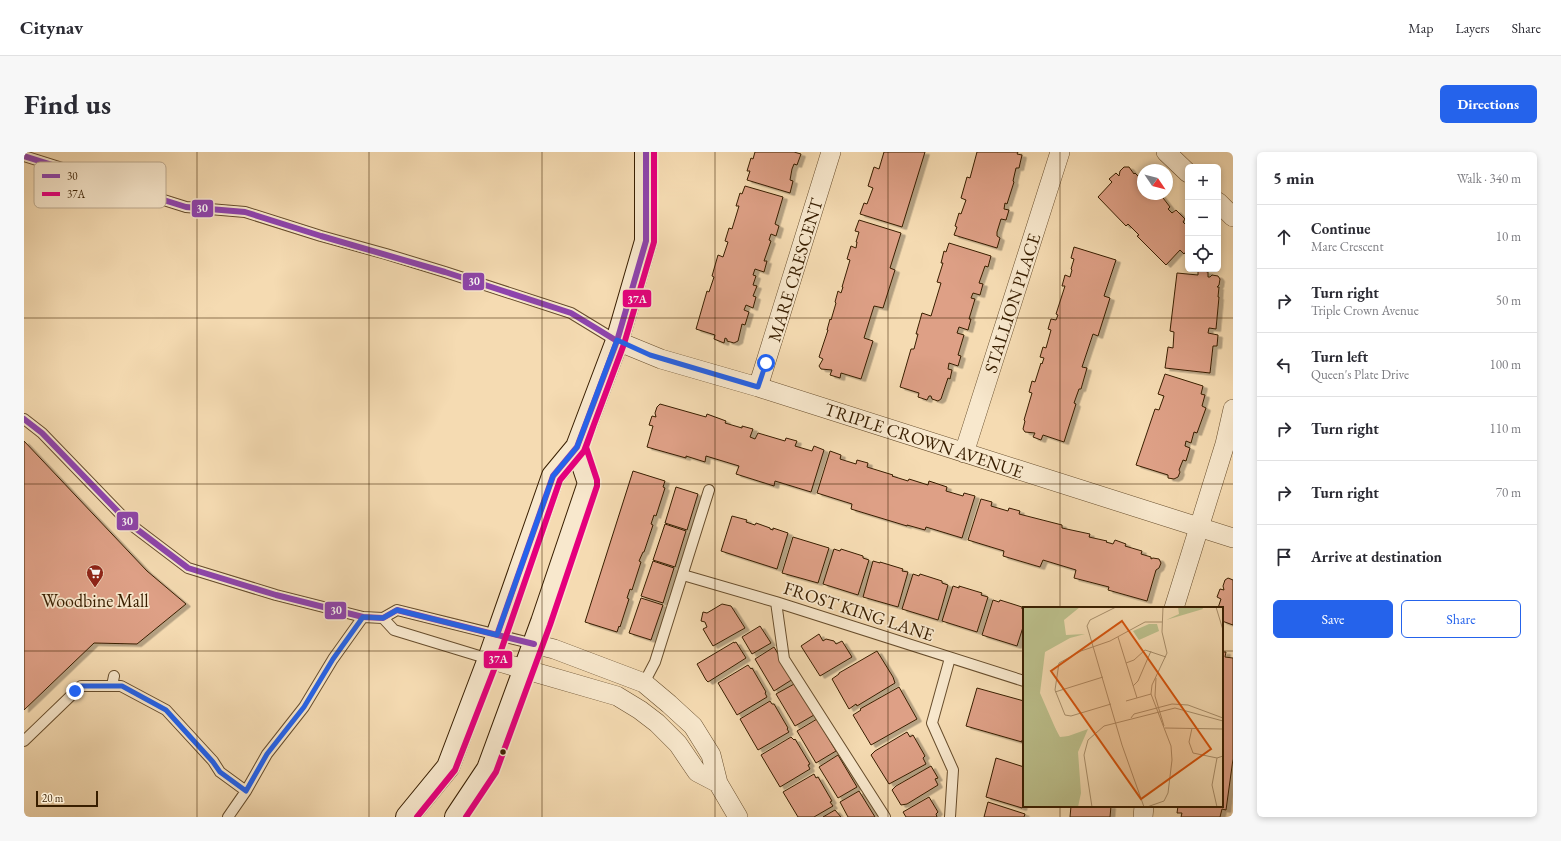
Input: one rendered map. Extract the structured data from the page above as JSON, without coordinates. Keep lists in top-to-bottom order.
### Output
{
  "streets": {
    "street": ["MARE CRESCENT", "STALLION PLACE", "TRIPLE CROWN AVENUE"],
    "lane": ["FROST KING LANE"]
  },
  "crossings": [
    ["MARE CRESCENT", "TRIPLE CROWN AVENUE"],
    ["STALLION PLACE", "TRIPLE CROWN AVENUE"]
  ],
  "places": {
    "supermarket": ["Woodbine Mall"]
  },
  "lines": ["transit line 30", "transit line 37A"],
  "legend": ["30", "37A"],
  "scale_bar": "20 m",
  "north": "bottom right",
  "page": {
    "header": "Citynav",
    "nav": ["Map", "Layers", "Share"],
    "buttons": [
      "Directions",
      ["Save", "Share"]
    ],
    "title": "Find us",
    "heading": ["5 min", "Walk · 340 m"],
    "map_buttons": ["+", "−"],
    "list": [
      ["Continue", "Mare Crescent", "10 m"],
      ["Turn right", "Triple Crown Avenue", "50 m"],
      ["Turn left", "Queen's Plate Drive", "100 m"],
      ["Turn right", "110 m"],
      ["Turn right", "70 m"],
      "Arrive at destination"
    ],
    "scale": "20 m"
  }
}
